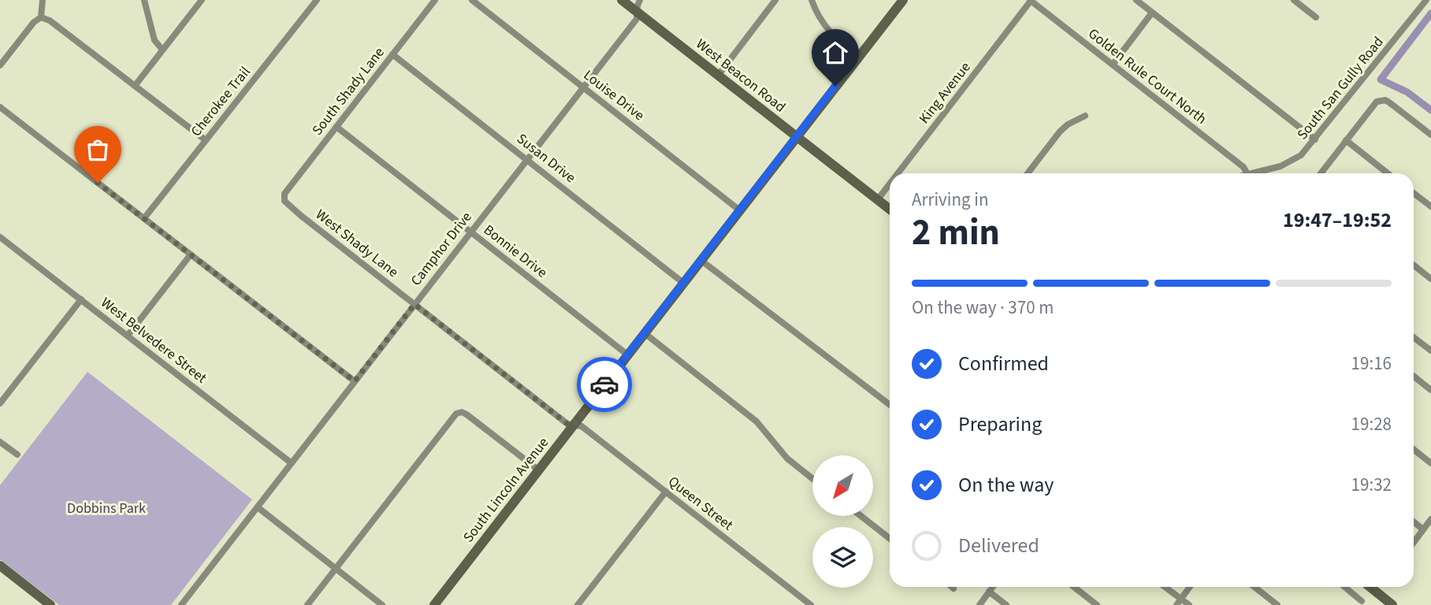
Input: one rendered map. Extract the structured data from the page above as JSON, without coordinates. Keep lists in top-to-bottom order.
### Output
{
  "streets": {
    "street": [
      "West Beacon Road",
      "Golden Rule Court North",
      "South San Gully Road",
      "South Shady Lane",
      "King Avenue",
      "Louise Drive",
      "Cherokee Trail",
      "Susan Drive",
      "West Shady Lane",
      "Camphor Drive",
      "Bonnie Drive",
      "West Belvedere Street",
      "South Lincoln Avenue",
      "Queen Street"
    ]
  },
  "crossings": [
    ["West Beacon Road", "King Avenue"],
    ["West Beacon Road", "Camphor Drive"],
    ["West Beacon Road", "South Lincoln Avenue"],
    ["Golden Rule Court North", "King Avenue"],
    ["South Shady Lane", "Susan Drive"],
    ["South Shady Lane", "West Shady Lane"],
    ["South Shady Lane", "Bonnie Drive"],
    ["Louise Drive", "Camphor Drive"],
    ["Louise Drive", "South Lincoln Avenue"],
    ["Susan Drive", "Camphor Drive"],
    ["Susan Drive", "South Lincoln Avenue"],
    ["West Shady Lane", "Camphor Drive"],
    ["West Shady Lane", "South Lincoln Avenue"],
    ["West Shady Lane", "Queen Street"],
    ["Camphor Drive", "Bonnie Drive"],
    ["Camphor Drive", "West Belvedere Street"],
    ["Bonnie Drive", "South Lincoln Avenue"],
    ["South Lincoln Avenue", "Queen Street"]
  ],
  "parks": ["Dobbins Park"],
  "north": "bottom left",
  "page": {
    "heading": ["2 min", "Arriving in", "19:47–19:52"],
    "bar": "On the way · 370 m",
    "list": [
      ["Confirmed", "19:16"],
      ["Preparing", "19:28"],
      ["On the way", "19:32"],
      "Delivered"
    ]
  }
}
